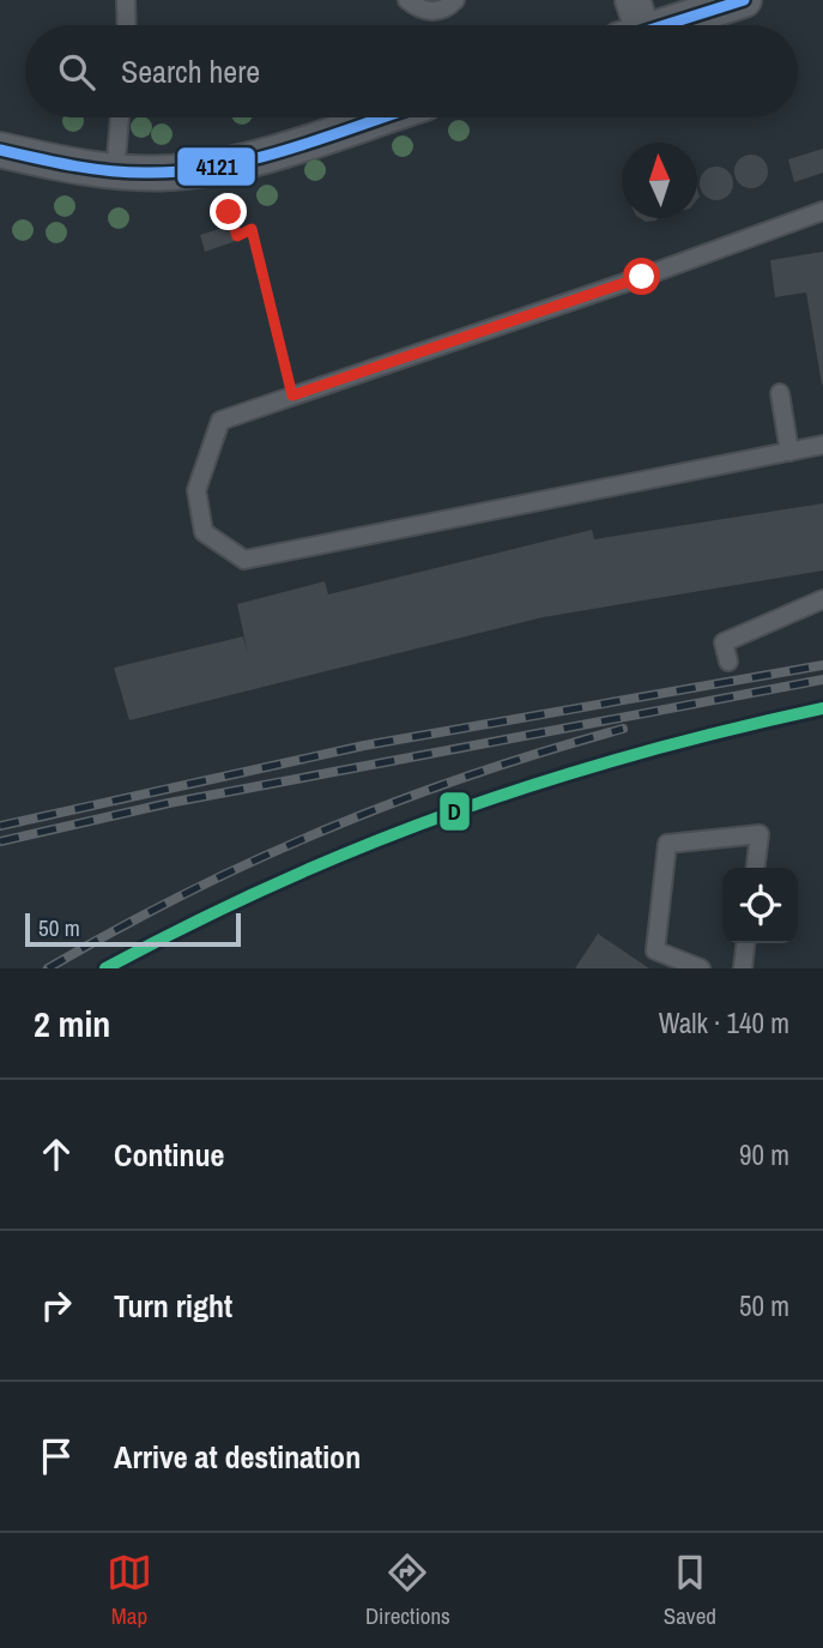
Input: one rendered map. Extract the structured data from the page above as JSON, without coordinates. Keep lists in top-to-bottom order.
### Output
{
  "lines": ["transit line 4121", "transit line D"],
  "scale_bar": "50 m",
  "north": "top",
  "page": {
    "search": "Search here",
    "scale": "50 m",
    "heading": ["2 min", "Walk · 140 m"],
    "list": [
      ["Continue", "90 m"],
      ["Turn right", "50 m"],
      "Arrive at destination"
    ],
    "nav": ["Map", "Directions", "Saved"]
  }
}
